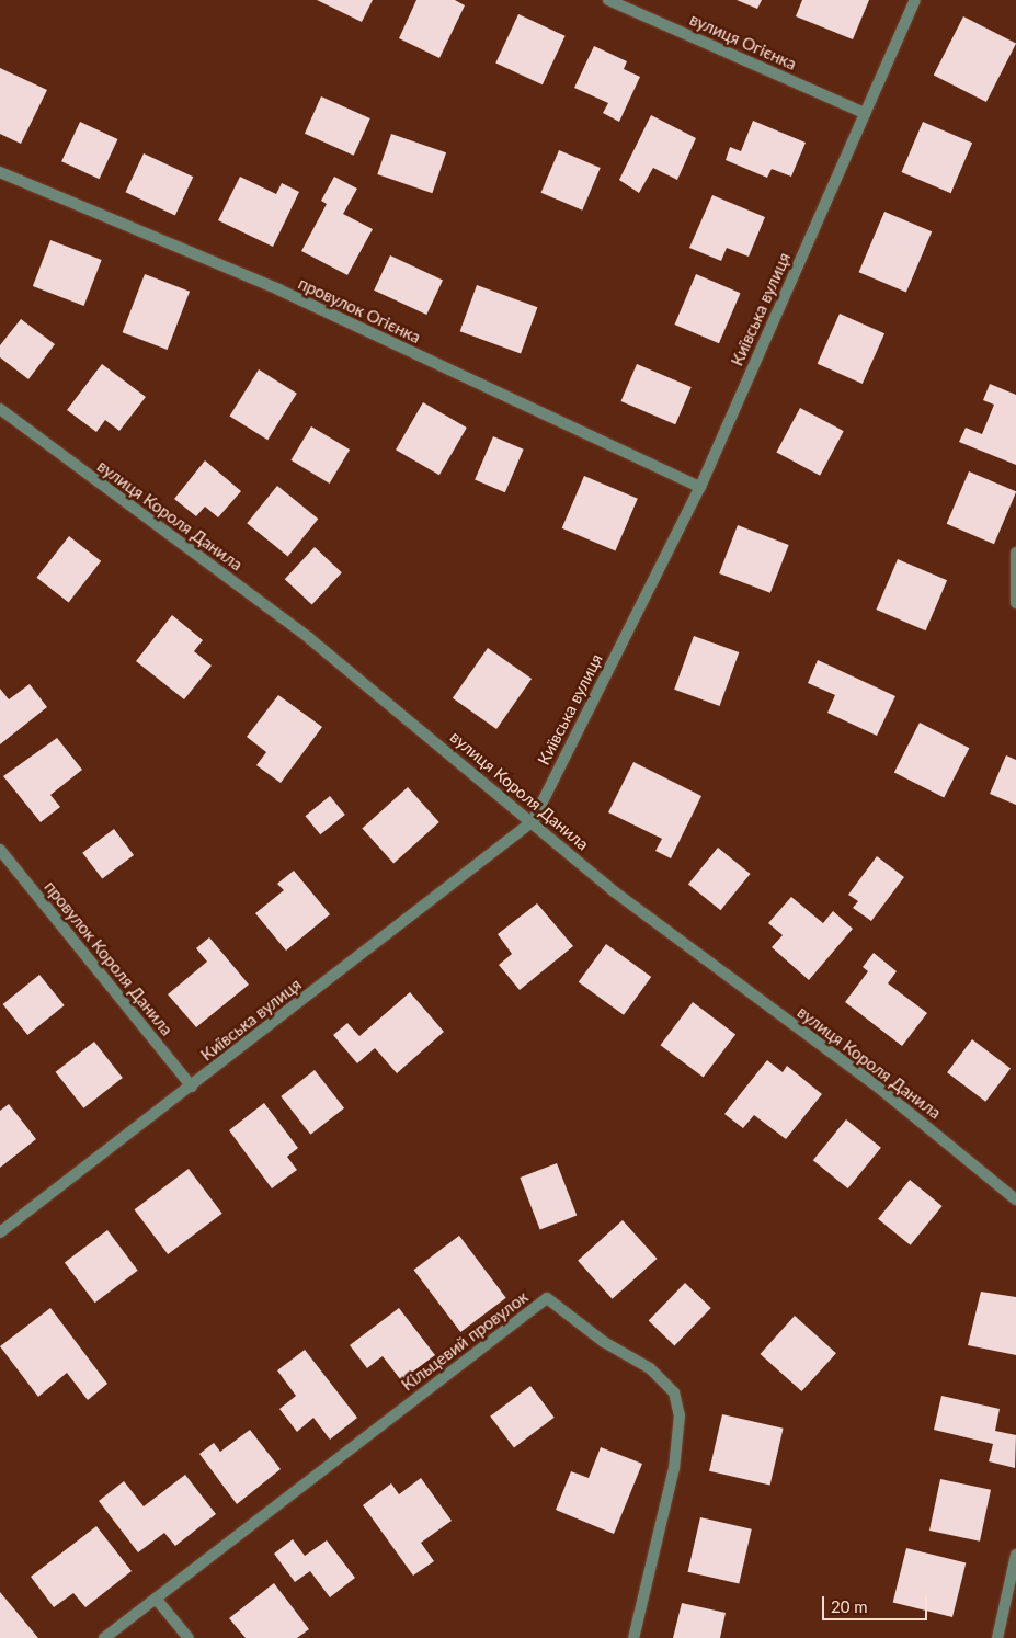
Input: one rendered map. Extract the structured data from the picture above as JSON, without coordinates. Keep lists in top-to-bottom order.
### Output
{
  "streets": {
    "street": [
      "вулиця Огієнка",
      "Київська вулиця",
      "провулок Огієнка",
      "вулиця Короля Данила",
      "провулок Короля Данила",
      "Кільцевий провулок"
    ]
  },
  "crossings": [
    ["вулиця Огієнка", "Київська вулиця"],
    ["Київська вулиця", "провулок Огієнка"],
    ["Київська вулиця", "вулиця Короля Данила"],
    ["Київська вулиця", "провулок Короля Данила"]
  ],
  "scale_bar": "20 m"
}
